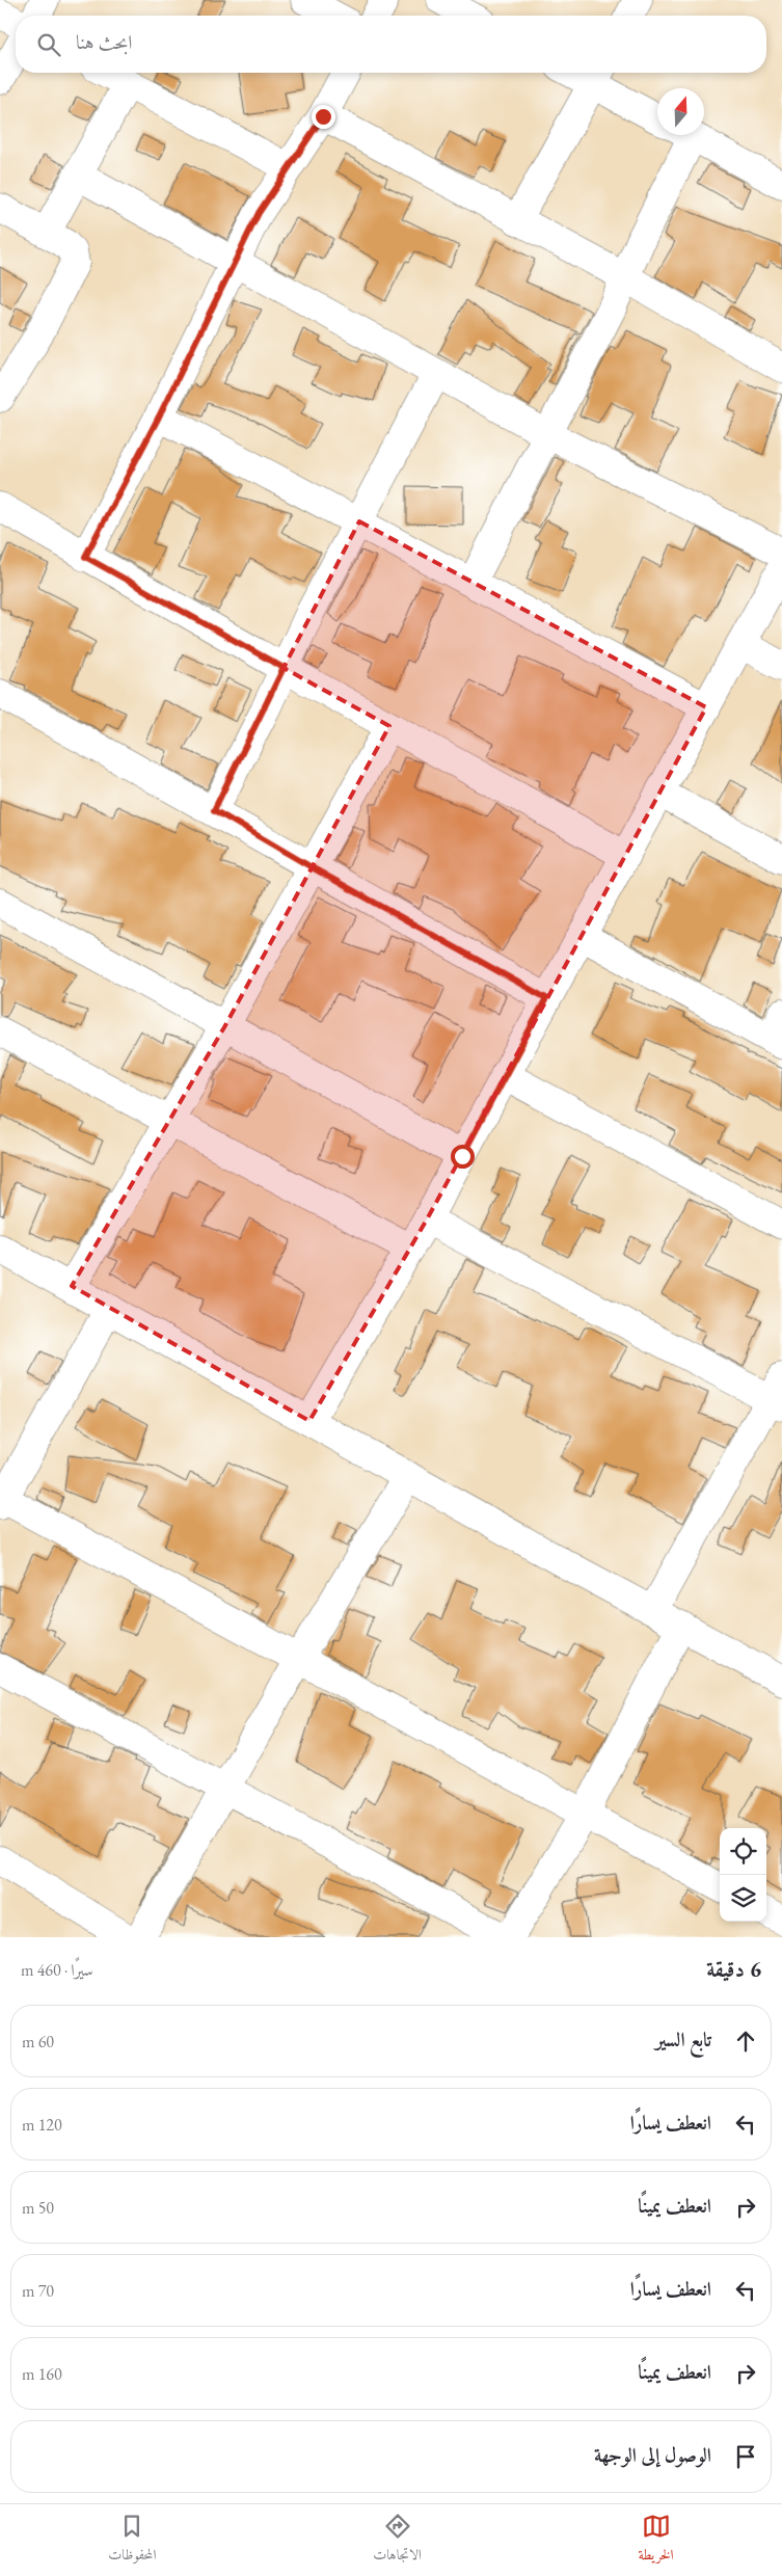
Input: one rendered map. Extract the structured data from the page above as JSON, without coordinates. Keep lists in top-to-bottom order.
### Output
{
  "north": "top",
  "page": {
    "search": "ابحث هنا",
    "heading": ["6 دقيقة", "سيرًا · 460 m"],
    "list": [
      ["تابع السير", "60 m"],
      ["انعطف يسارًا", "120 m"],
      ["انعطف يمينًا", "50 m"],
      ["انعطف يسارًا", "70 m"],
      ["انعطف يمينًا", "160 m"],
      "الوصول إلى الوجهة"
    ],
    "nav": ["الخريطة", "الاتجاهات", "المحفوظات"]
  }
}
